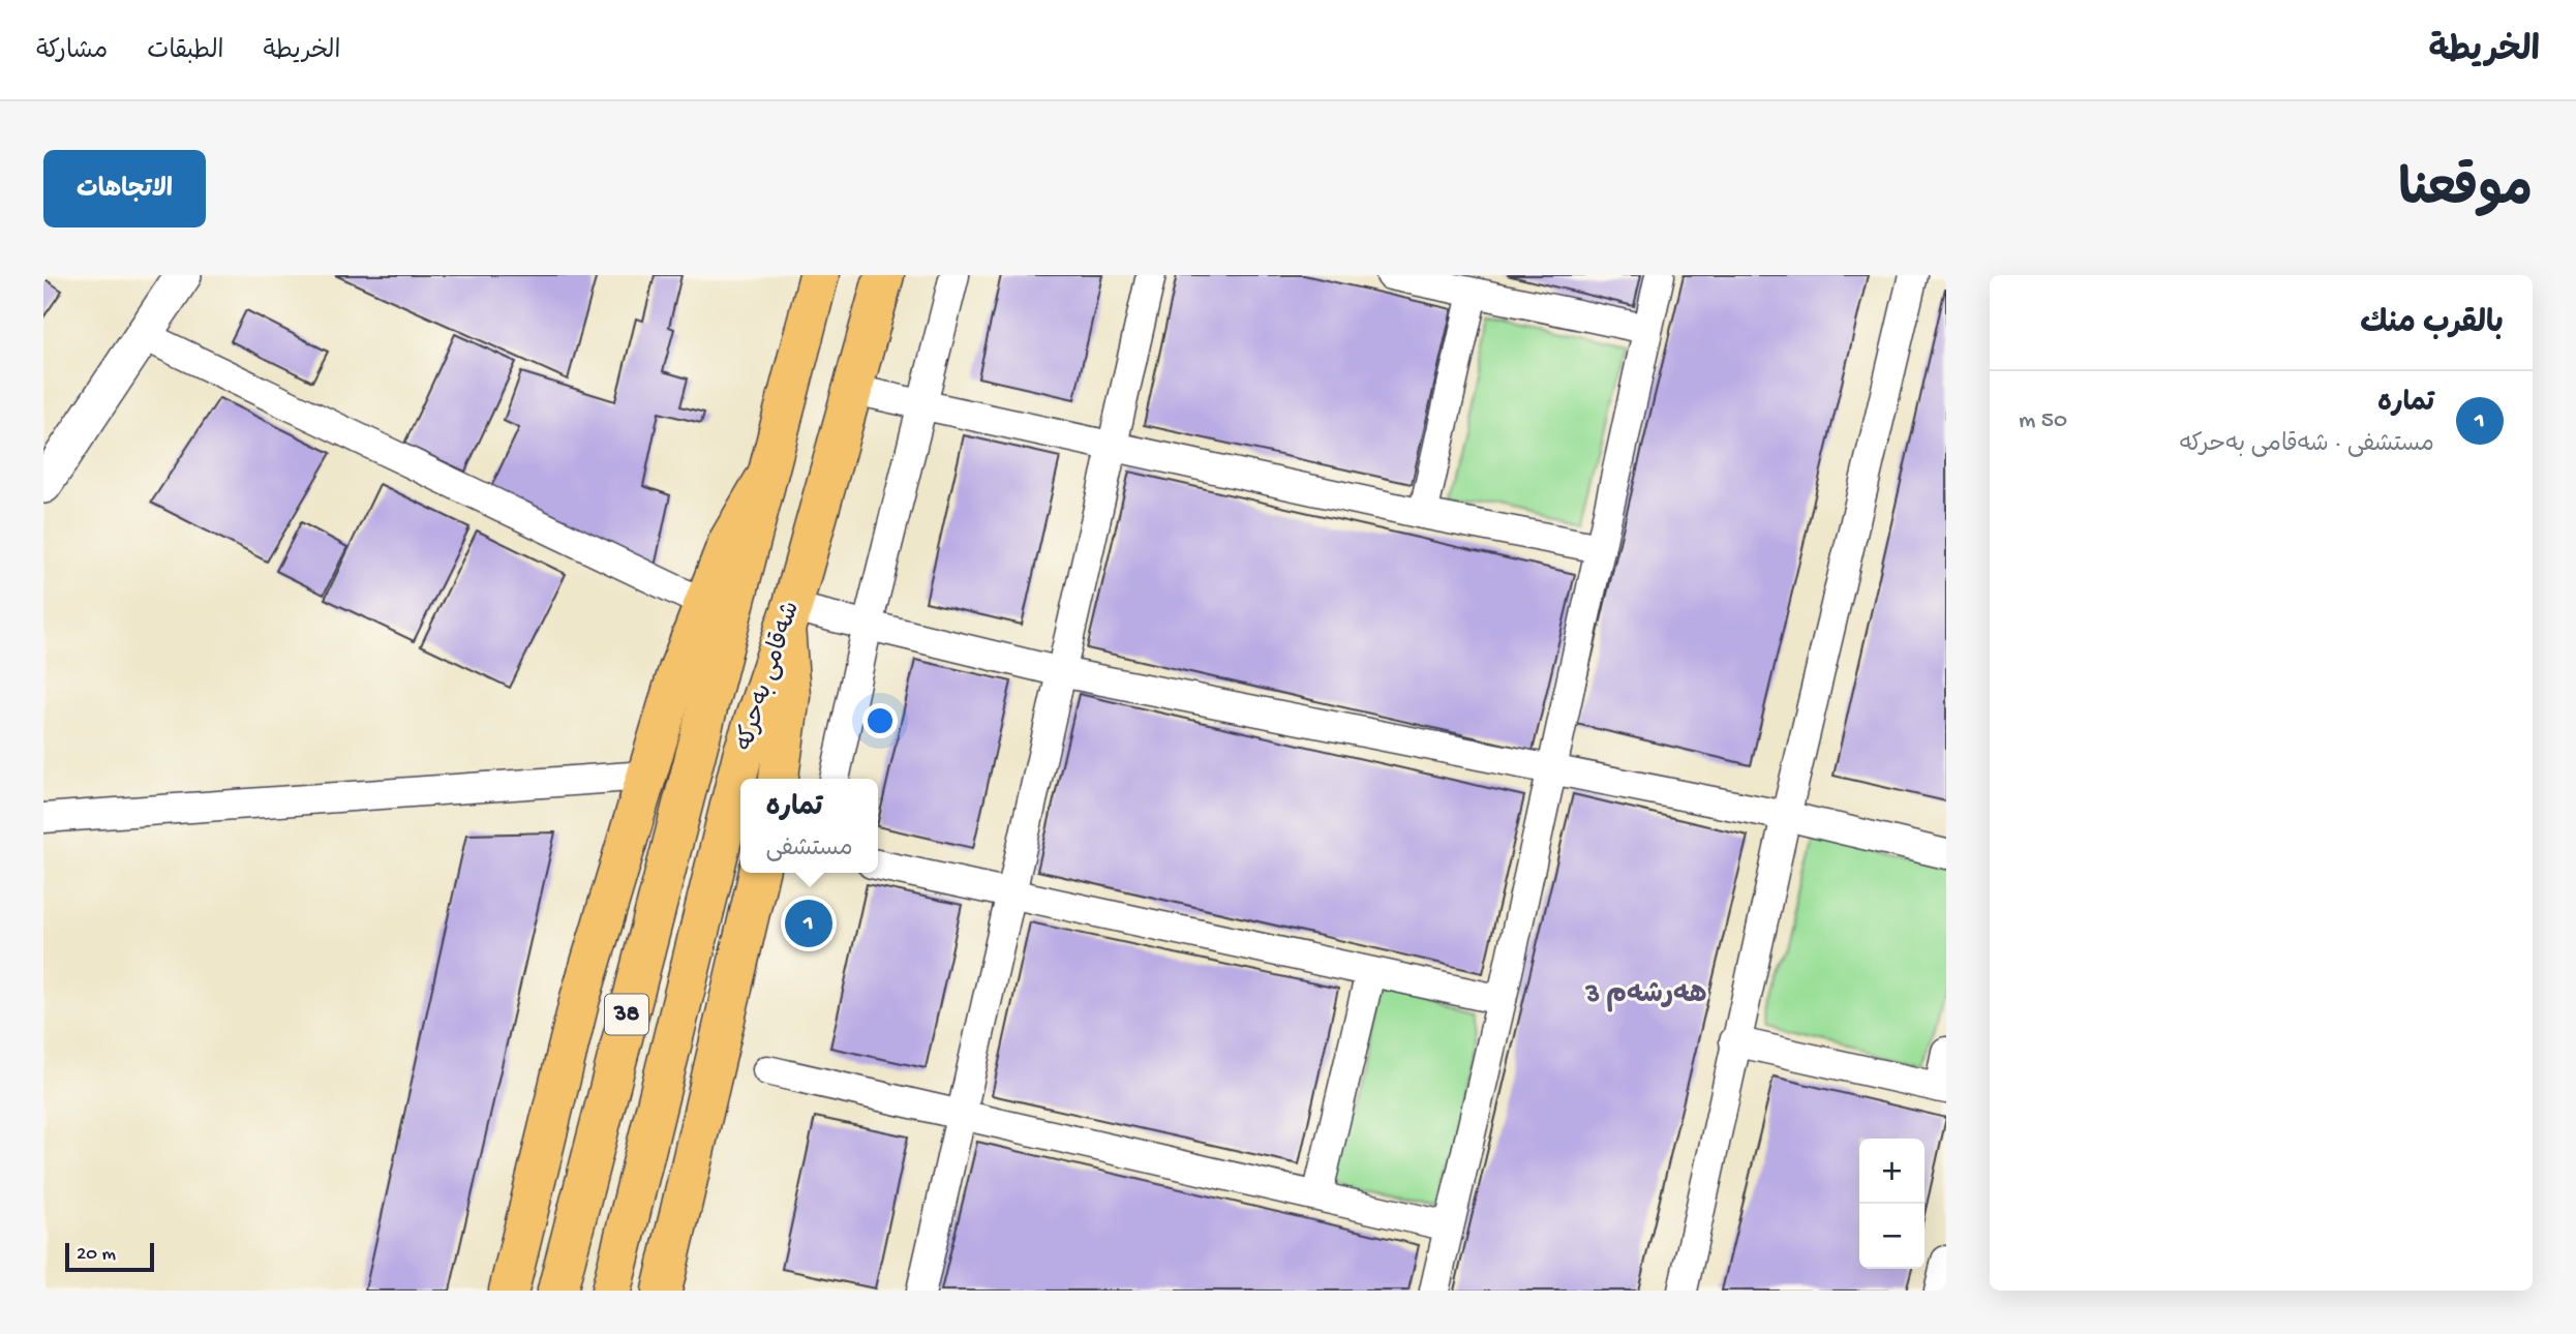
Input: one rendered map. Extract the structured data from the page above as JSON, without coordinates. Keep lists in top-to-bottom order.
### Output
{
  "streets": {
    "main road": ["شەقامی بەحرکە", "38"]
  },
  "districts": ["ھەرشەم 3"],
  "scale_bar": "20 m",
  "page": {
    "header": "الخريطة",
    "nav": ["الخريطة", "الطبقات", "مشاركة"],
    "title": "موقعنا",
    "buttons": "الاتجاهات",
    "heading": "بالقرب منك",
    "list": [
      {
        "mark": "1",
        "name": "تمارە",
        "note": "مستشفى · شەقامی بەحرکە",
        "value": "50 m"
      }
    ],
    "popup": ["تمارە", "مستشفى"],
    "pins": "1",
    "map_buttons": ["+", "−"],
    "scale": "20 m"
  }
}
